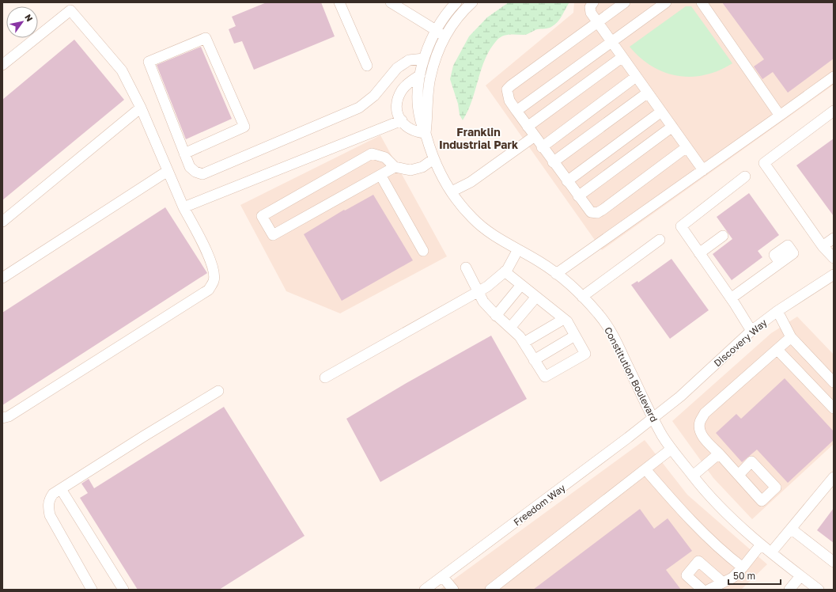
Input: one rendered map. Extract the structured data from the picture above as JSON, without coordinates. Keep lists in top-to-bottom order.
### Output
{
  "streets": {
    "street": ["Discovery Way", "Constitution Boulevard", "Freedom Way"]
  },
  "crossings": [
    ["Discovery Way", "Constitution Boulevard"],
    ["Discovery Way", "Freedom Way"],
    ["Constitution Boulevard", "Freedom Way"]
  ],
  "districts": ["Franklin Industrial Park"],
  "scale_bar": "50 m",
  "north": "top right"
}
